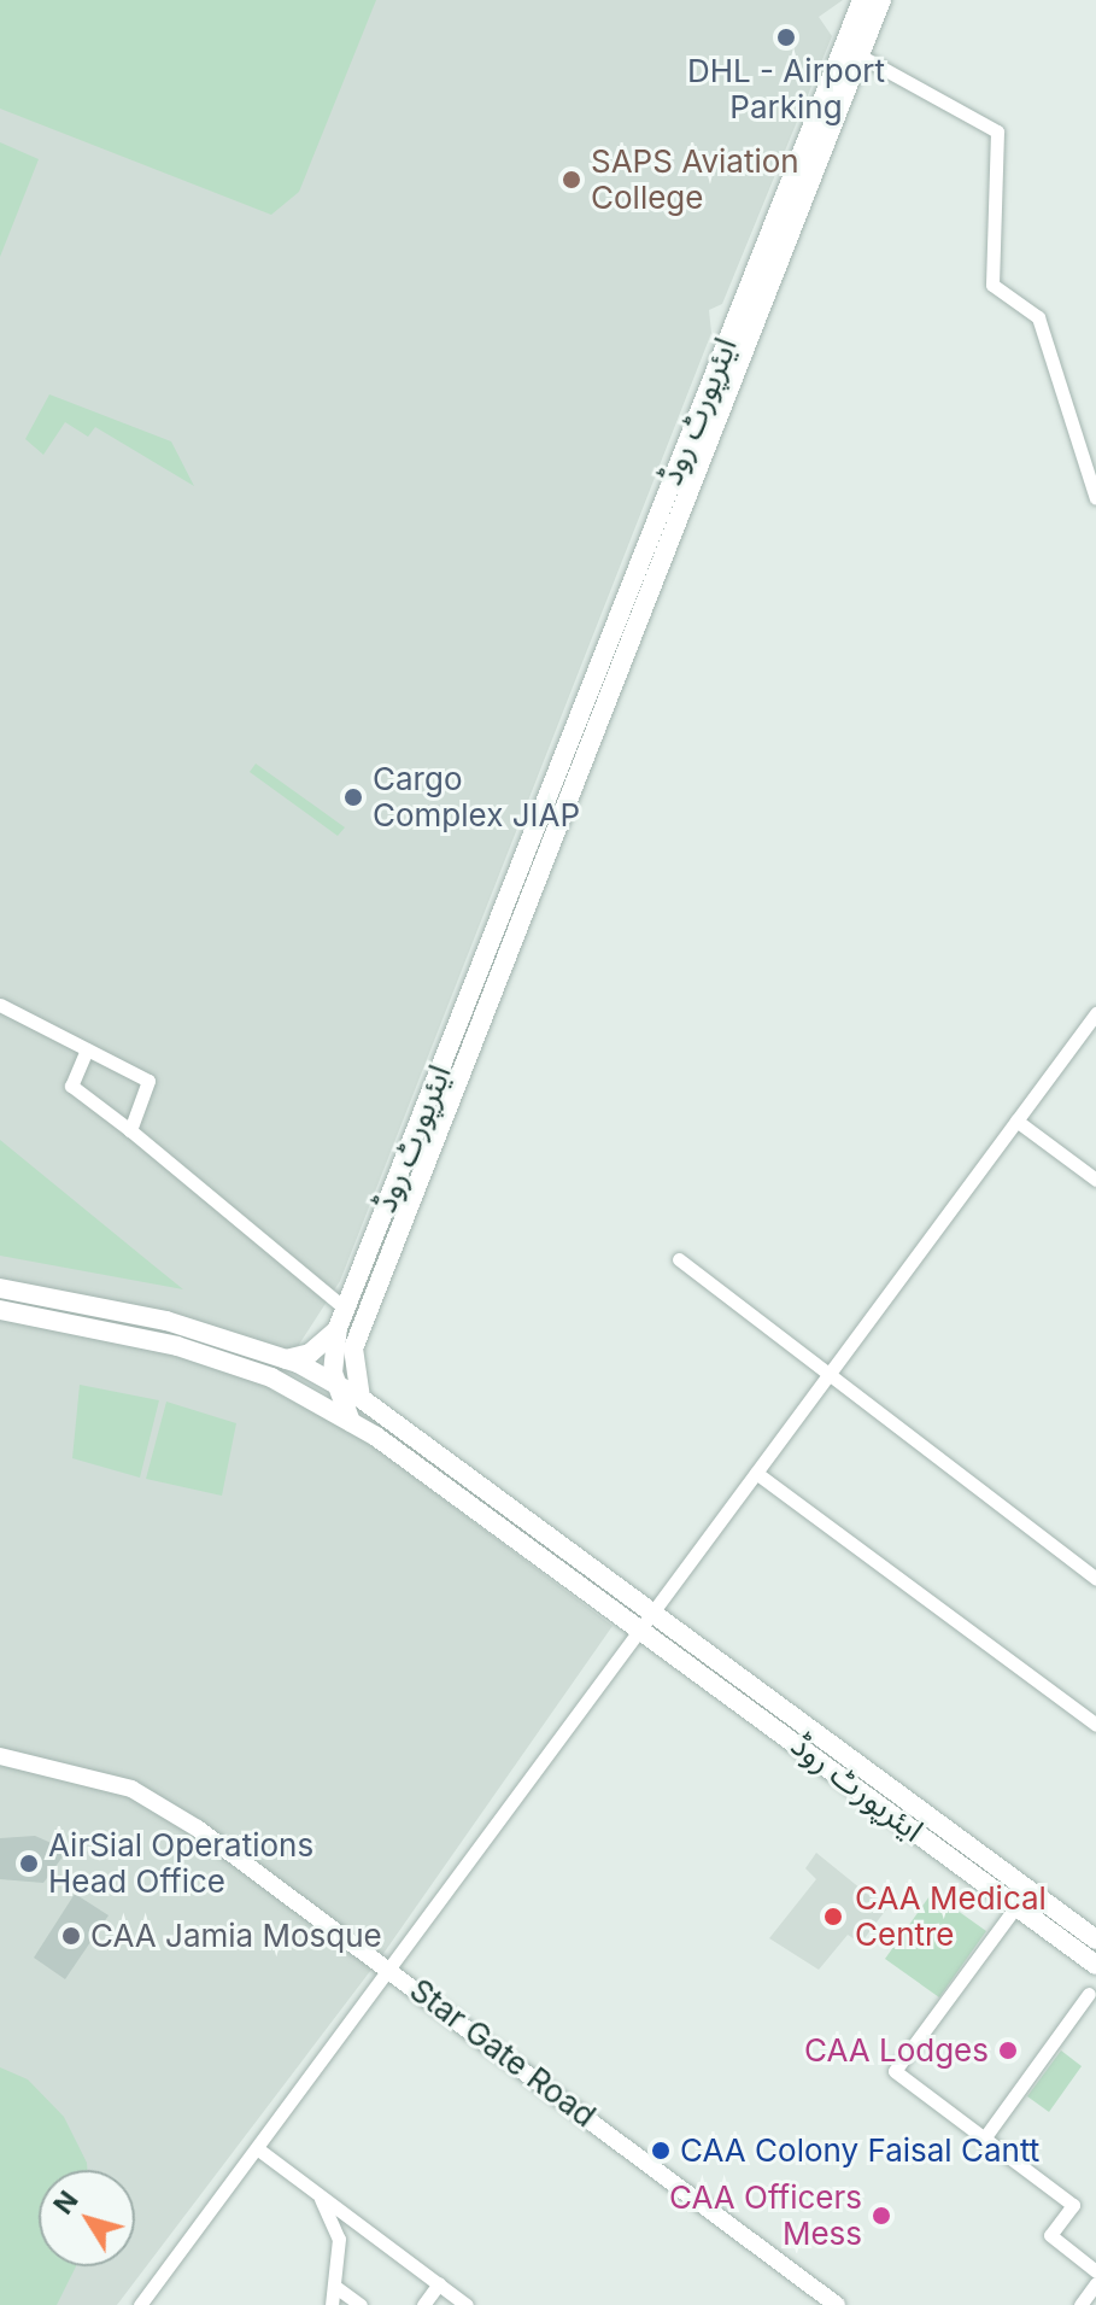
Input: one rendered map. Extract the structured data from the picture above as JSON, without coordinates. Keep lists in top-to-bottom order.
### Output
{
  "streets": {
    "main road": ["ایئرپورٹ روڈ"],
    "street": ["Star Gate Road"]
  },
  "places": [
    "DHL - Airport Parking",
    "SAPS Aviation College",
    "Cargo Complex JIAP",
    "AirSial Operations Head Office",
    "CAA Medical Centre",
    "CAA Jamia Mosque",
    "CAA Lodges",
    "CAA Colony Faisal Cantt",
    "CAA Officers Mess"
  ],
  "north": "top left"
}
